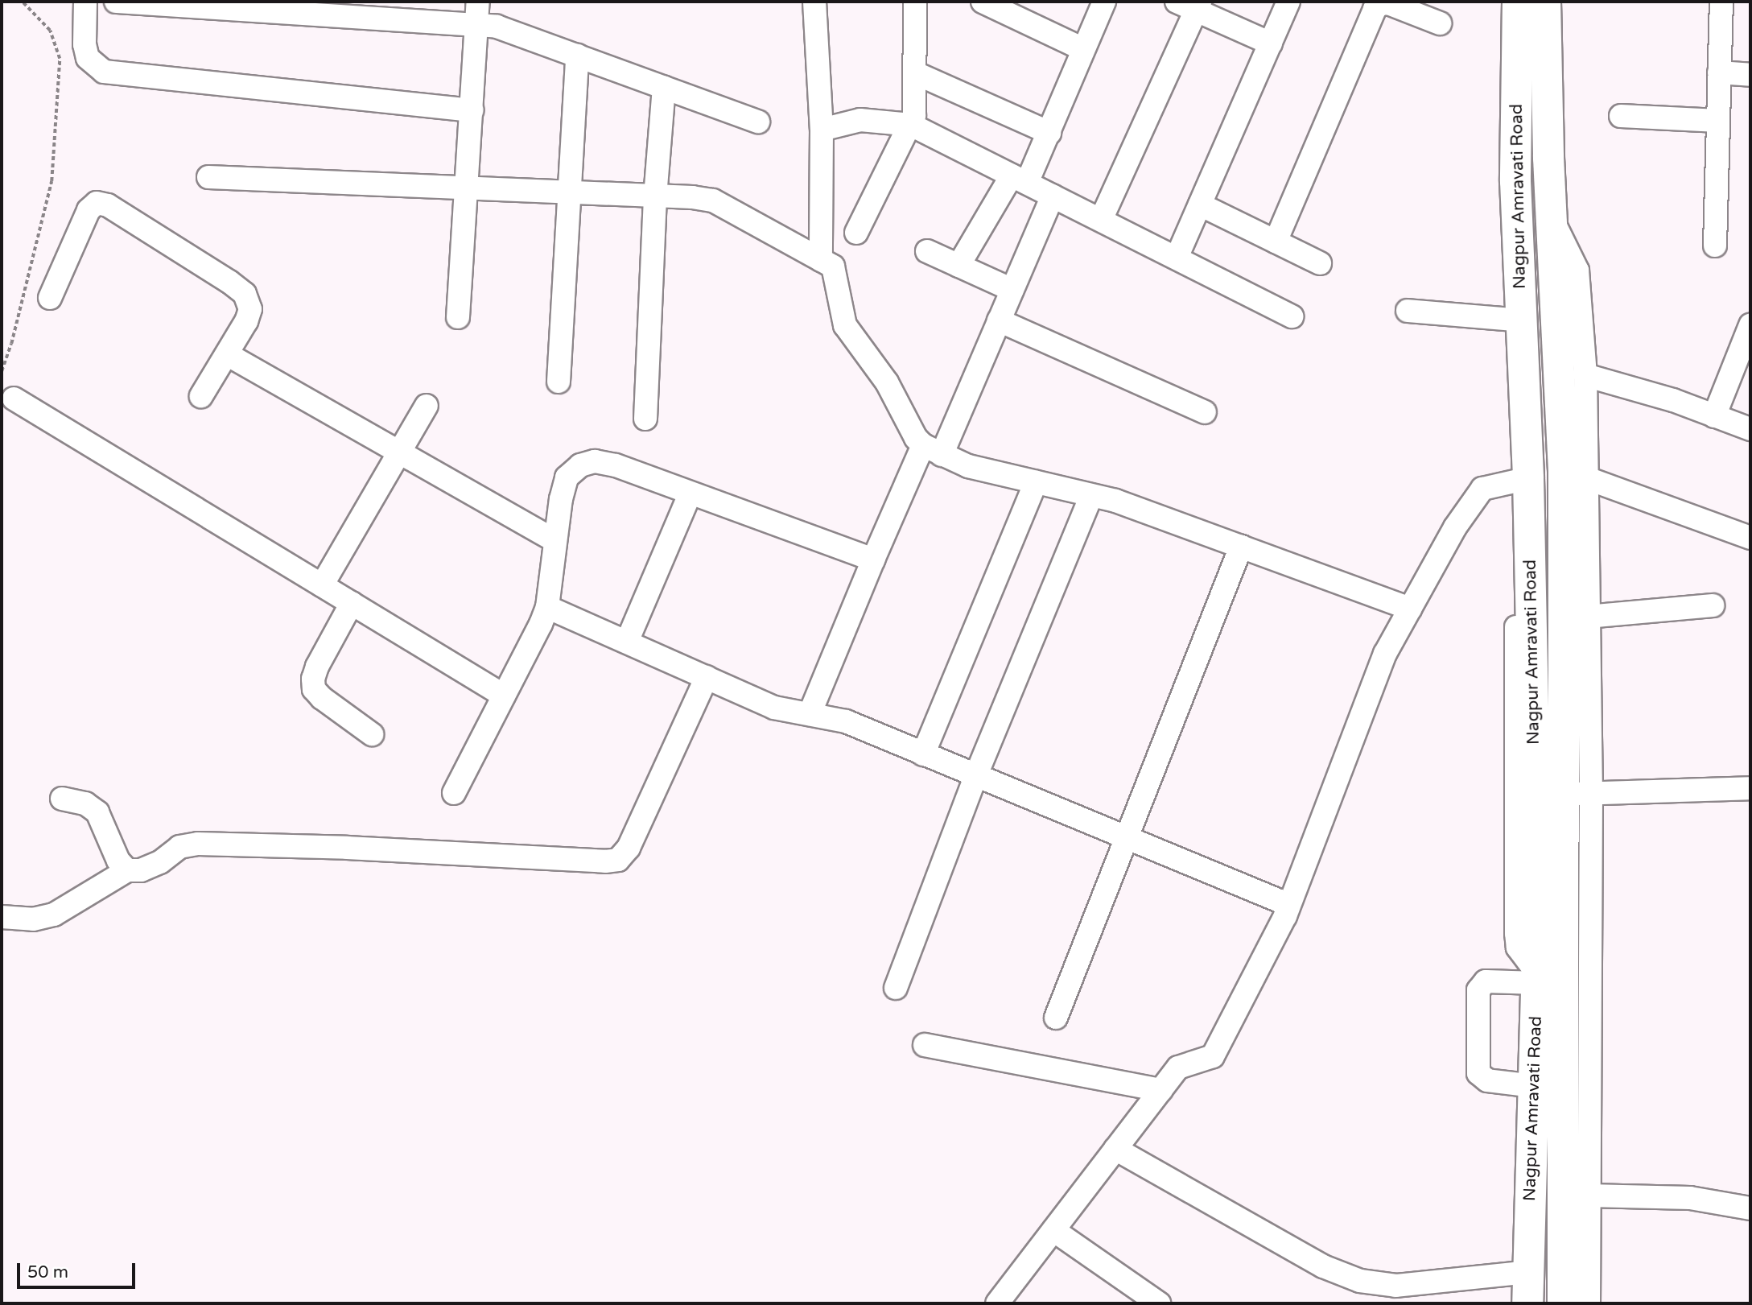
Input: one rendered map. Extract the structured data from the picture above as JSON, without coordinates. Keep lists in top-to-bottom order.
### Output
{
  "streets": {
    "highway": ["Nagpur Amravati Road"]
  },
  "scale_bar": "50 m"
}
